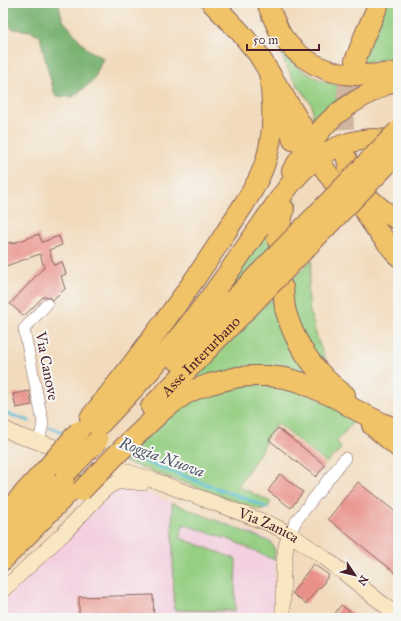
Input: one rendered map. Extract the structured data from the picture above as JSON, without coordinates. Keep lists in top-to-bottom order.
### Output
{
  "streets": {
    "highway": ["Asse Interurbano"],
    "main road": ["Via Zanica"],
    "street": ["Via Canove"]
  },
  "water": ["Roggia Nuova"],
  "scale_bar": "50 m",
  "north": "bottom right"
}
